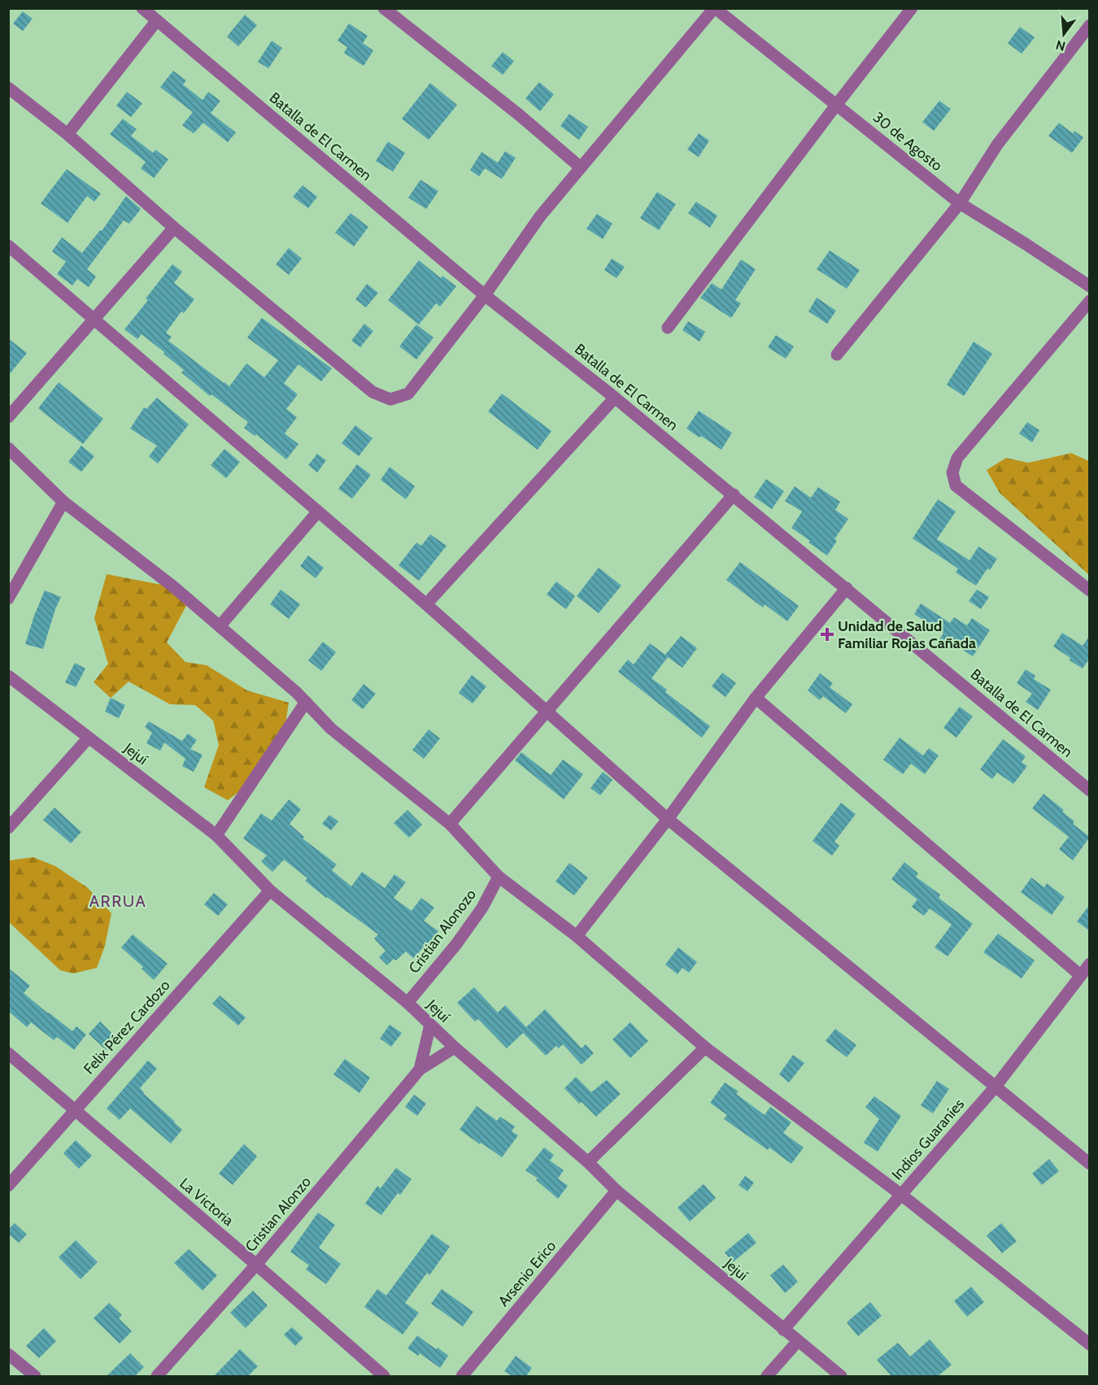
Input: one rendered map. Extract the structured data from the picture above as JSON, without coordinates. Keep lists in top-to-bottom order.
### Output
{
  "streets": {
    "street": [
      "Batalla de El Carmen",
      "30 de Agosto",
      "Jejuí",
      "Cristian Alonozo",
      "Felix Pérez Cardozo",
      "Indios Guaraníes",
      "La Victoria",
      "Cristian Alonzo",
      "Arsenio Erico"
    ]
  },
  "crossings": [
    ["Jejuí", "Cristian Alonozo"],
    ["Jejuí", "Felix Pérez Cardozo"],
    ["Jejuí", "Indios Guaraníes"],
    ["Jejuí", "Cristian Alonzo"],
    ["Jejuí", "Arsenio Erico"],
    ["Felix Pérez Cardozo", "La Victoria"],
    ["La Victoria", "Cristian Alonzo"]
  ],
  "districts": ["ARRUA"],
  "places": {
    "health": ["Unidad de Salud Familiar Rojas Cañada"]
  },
  "north": "bottom"
}
